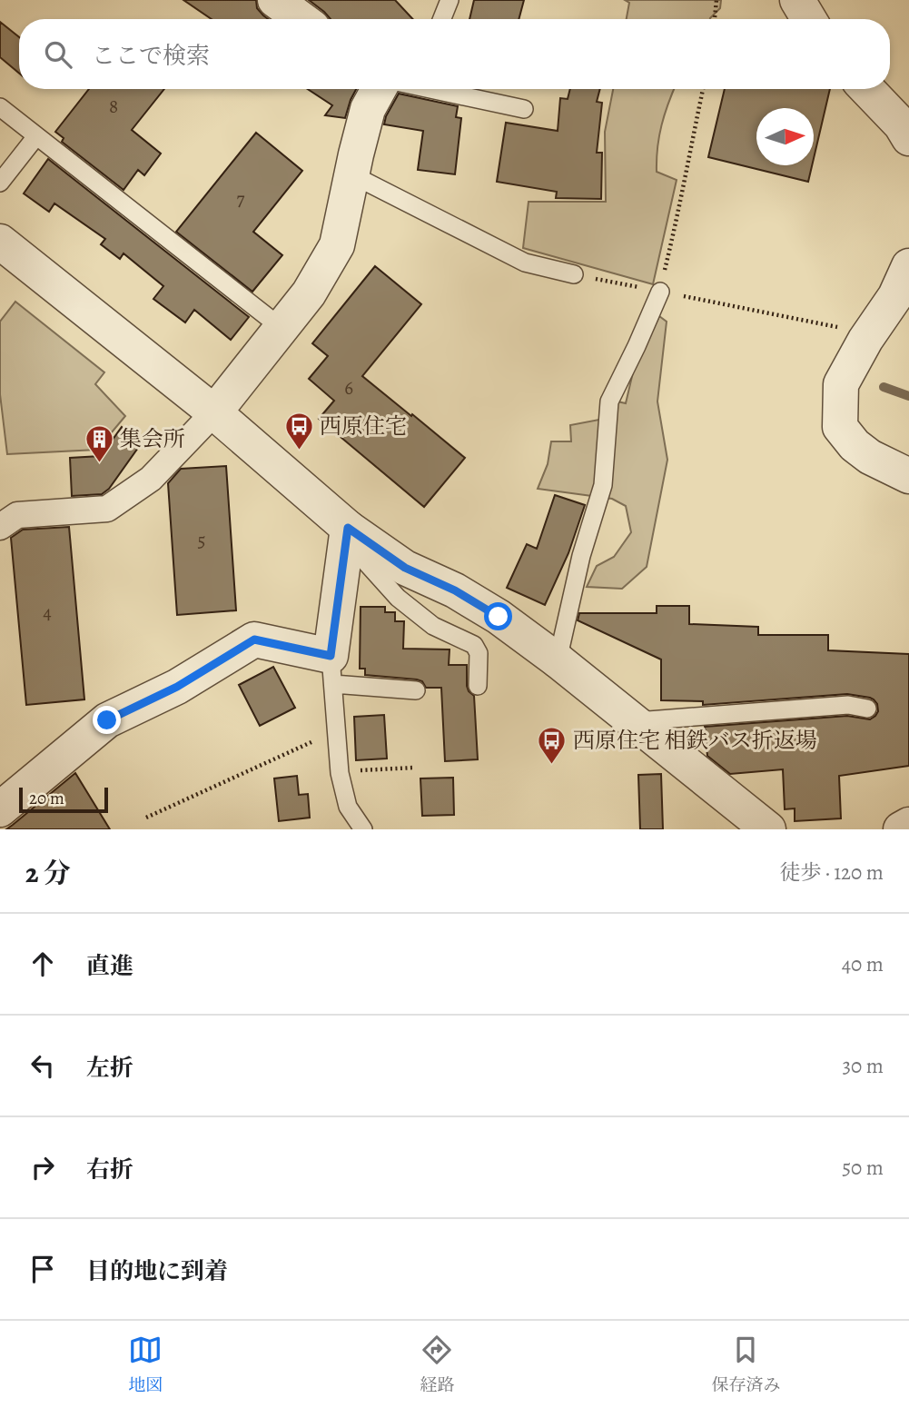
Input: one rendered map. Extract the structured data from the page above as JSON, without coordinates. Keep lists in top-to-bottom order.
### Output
{
  "places": {
    "bus stop": ["西原住宅", "西原住宅 相鉄バス折返場"],
    "building": ["集会所"]
  },
  "house_numbers": [
    "8",
    "7",
    "6",
    "5",
    "4"
  ],
  "scale_bar": "20 m",
  "north": "right",
  "page": {
    "search": "ここで検索",
    "scale": "20 m",
    "heading": ["2 分", "徒歩 · 120 m"],
    "list": [
      ["直進", "40 m"],
      ["左折", "30 m"],
      ["右折", "50 m"],
      "目的地に到着"
    ],
    "nav": ["地図", "経路", "保存済み"]
  }
}
